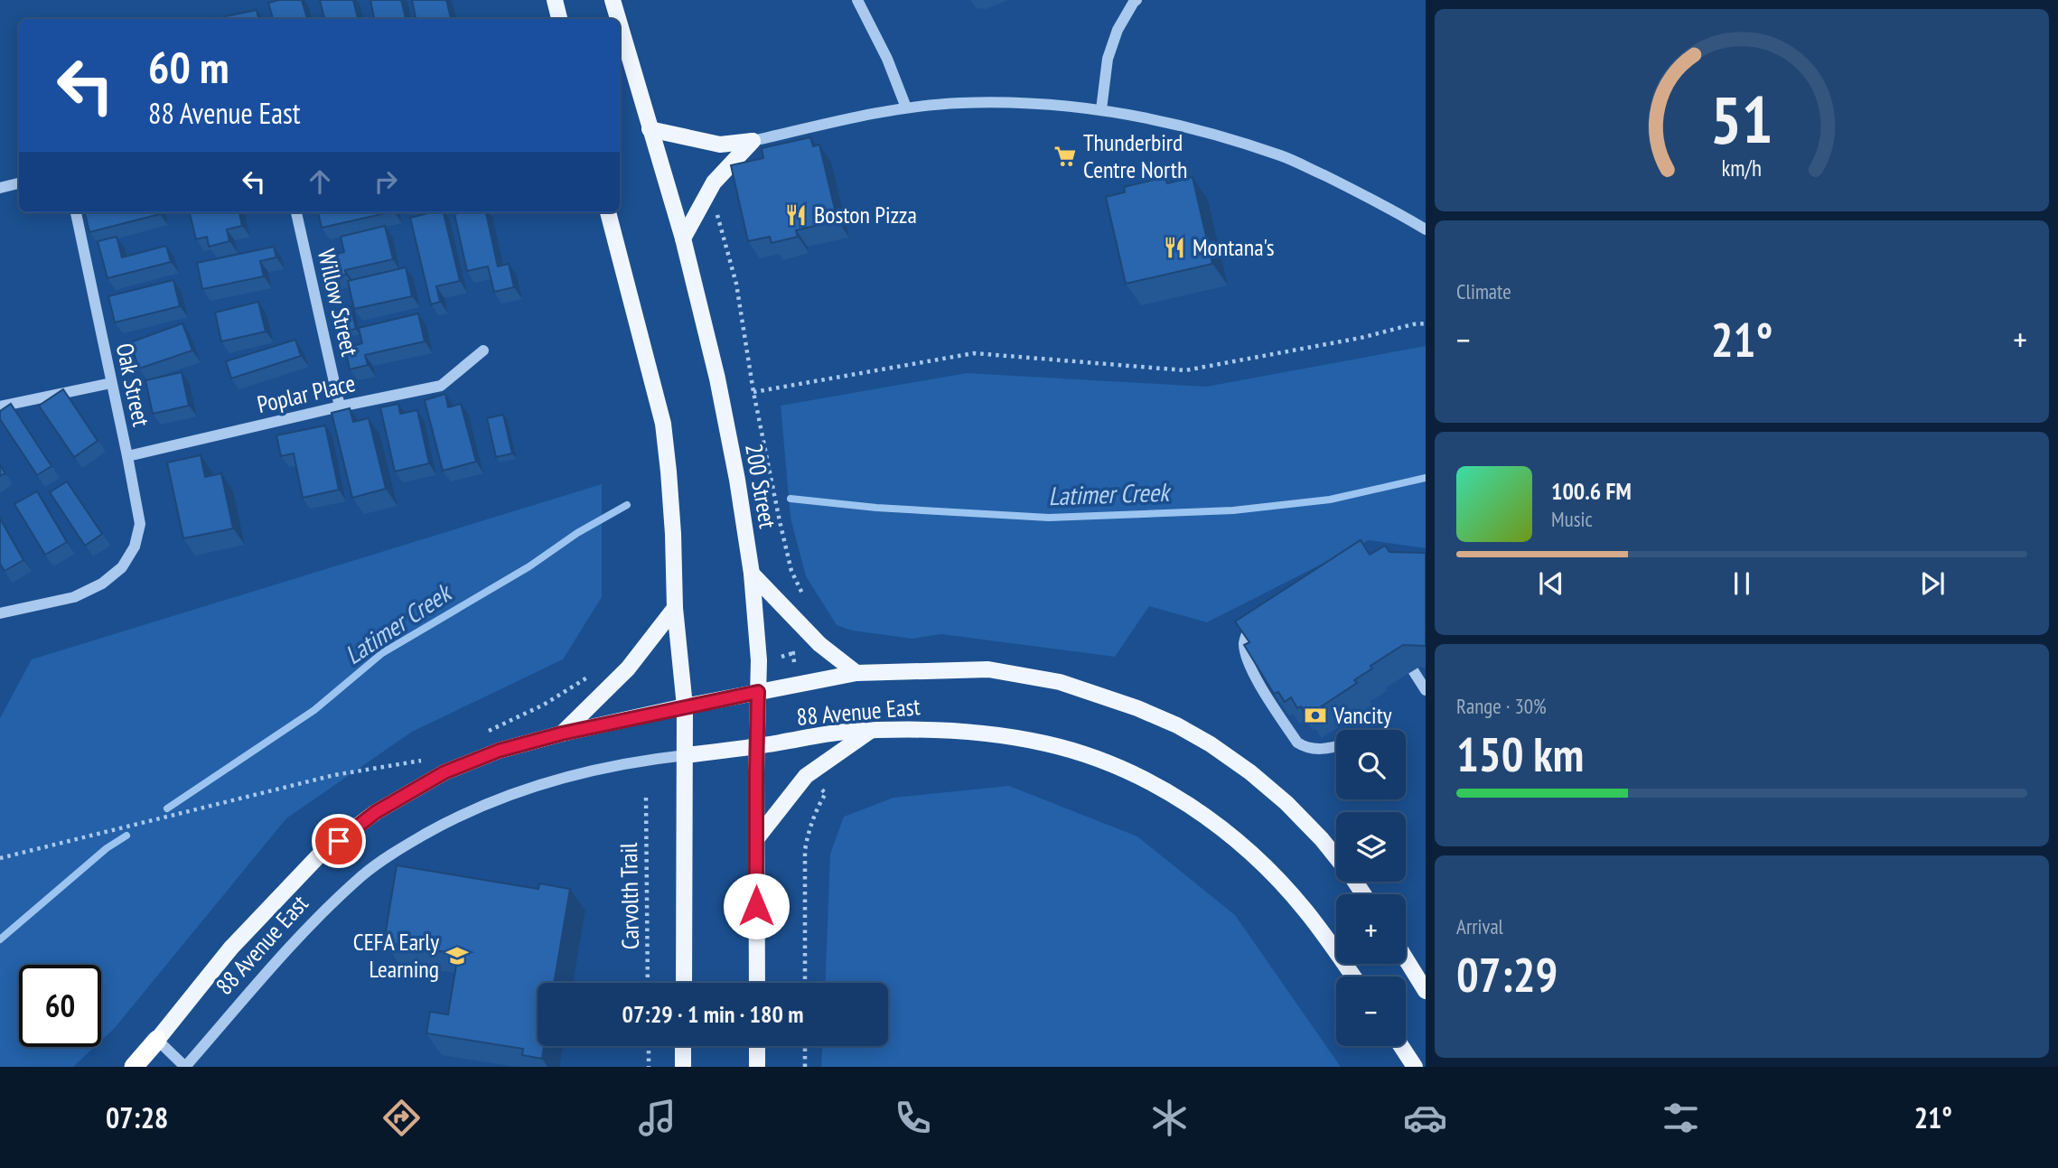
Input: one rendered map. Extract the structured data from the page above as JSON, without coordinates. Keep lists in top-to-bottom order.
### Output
{
  "streets": {
    "main road": ["200 Street", "88 Avenue East"],
    "street": ["Willow Street", "Oak Street", "Poplar Place"],
    "path": ["Carvolth Trail"]
  },
  "crossings": [
    ["Willow Street", "Poplar Place"],
    ["Oak Street", "Poplar Place"],
    ["200 Street", "88 Avenue East"]
  ],
  "water": ["Latimer Creek"],
  "places": {
    "supermarket": ["Thunderbird Centre North"],
    "restaurant": ["Boston Pizza", "Montana's"],
    "bank": ["Vancity"],
    "school or university": ["CEFA Early Learning"]
  },
  "page": {
    "turn": ["60 m", "88 Avenue East"],
    "tile": [
      "Climate",
      ["Range · 30%", "150 km"],
      ["Arrival", "07:29"]
    ],
    "heat": ["−", "21°", "+"],
    "song": ["100.6 FM", "Music"],
    "map_buttons": ["+", "−"],
    "limit": "60",
    "trip": "07:29 · 1 min · 180 m",
    "tabs": ["07:28", "21°"],
    "gauge": ["51", "km/h"]
  }
}
